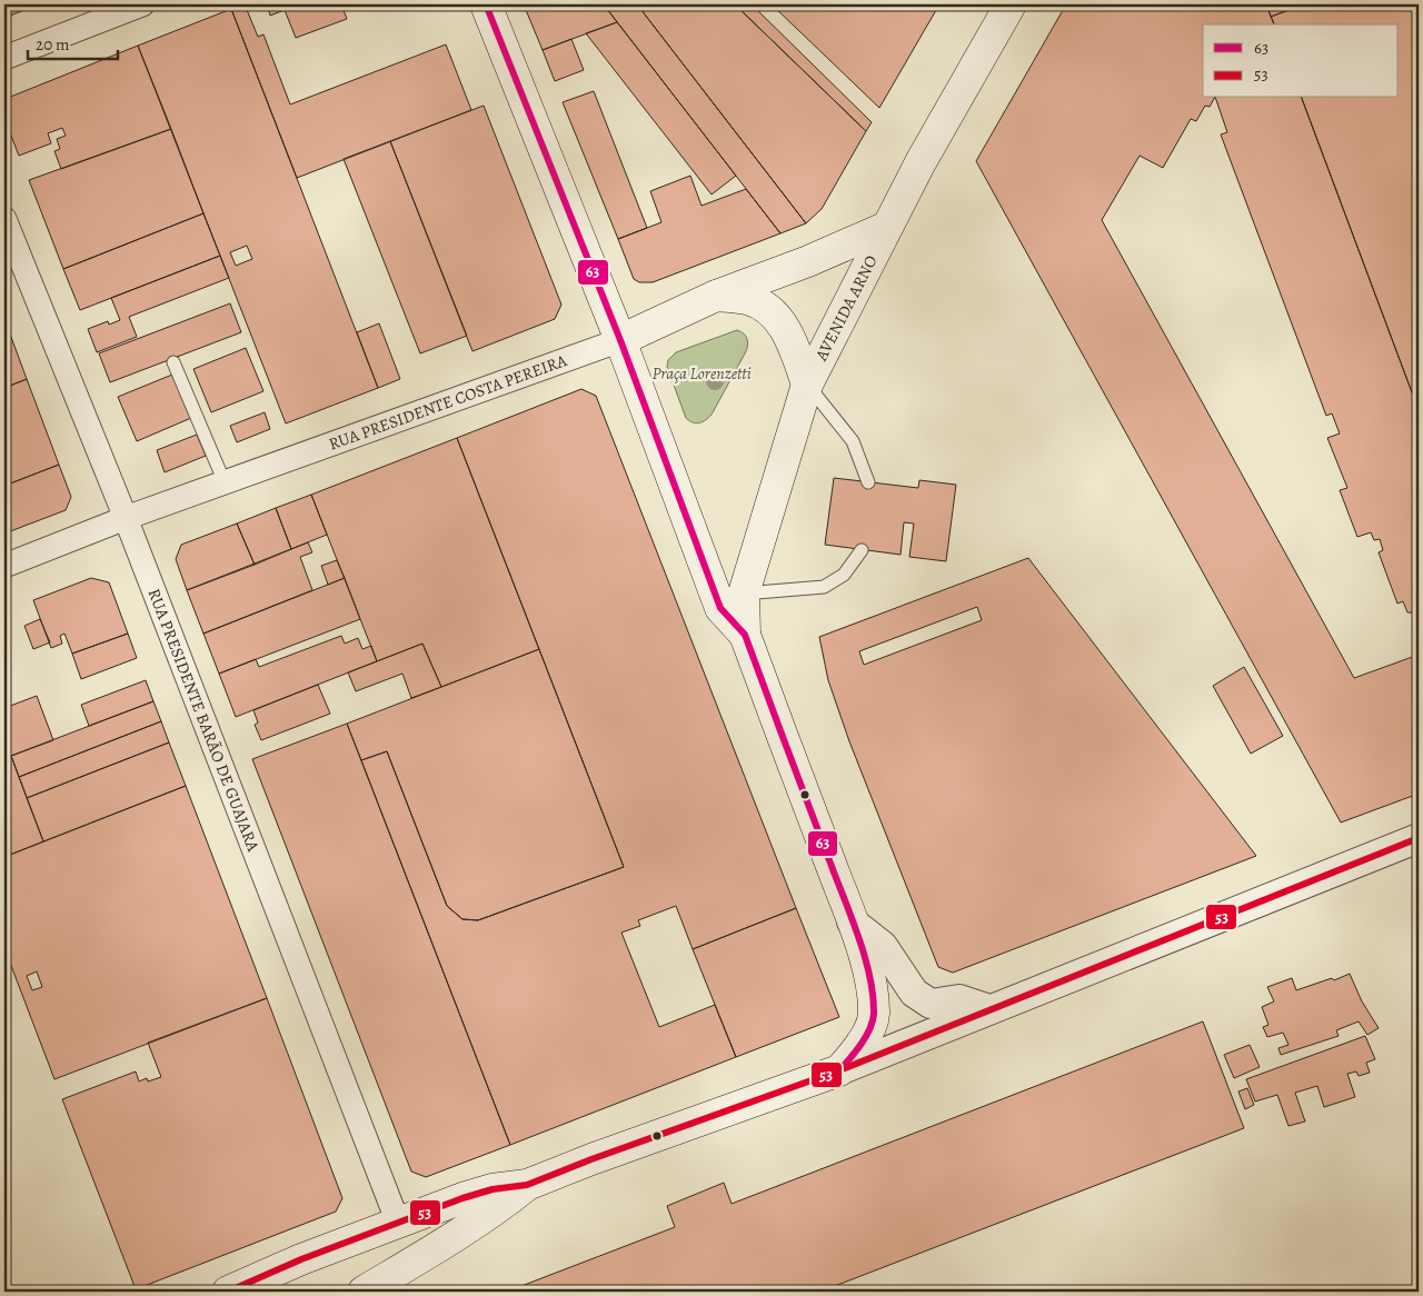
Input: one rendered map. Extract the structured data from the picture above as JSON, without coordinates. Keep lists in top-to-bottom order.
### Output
{
  "streets": {
    "main road": ["AVENIDA ARNO", "RUA PRESIDENTE COSTA PEREIRA"],
    "street": ["RUA PRESIDENTE BARÃO DE GUAJARA"]
  },
  "crossings": [
    ["AVENIDA ARNO", "RUA PRESIDENTE COSTA PEREIRA"],
    ["RUA PRESIDENTE COSTA PEREIRA", "RUA PRESIDENTE BARÃO DE GUAJARA"]
  ],
  "parks": ["Praça Lorenzetti"],
  "lines": ["transit line 63", "transit line 53"],
  "legend": ["63", "53"],
  "scale_bar": "20 m"
}
